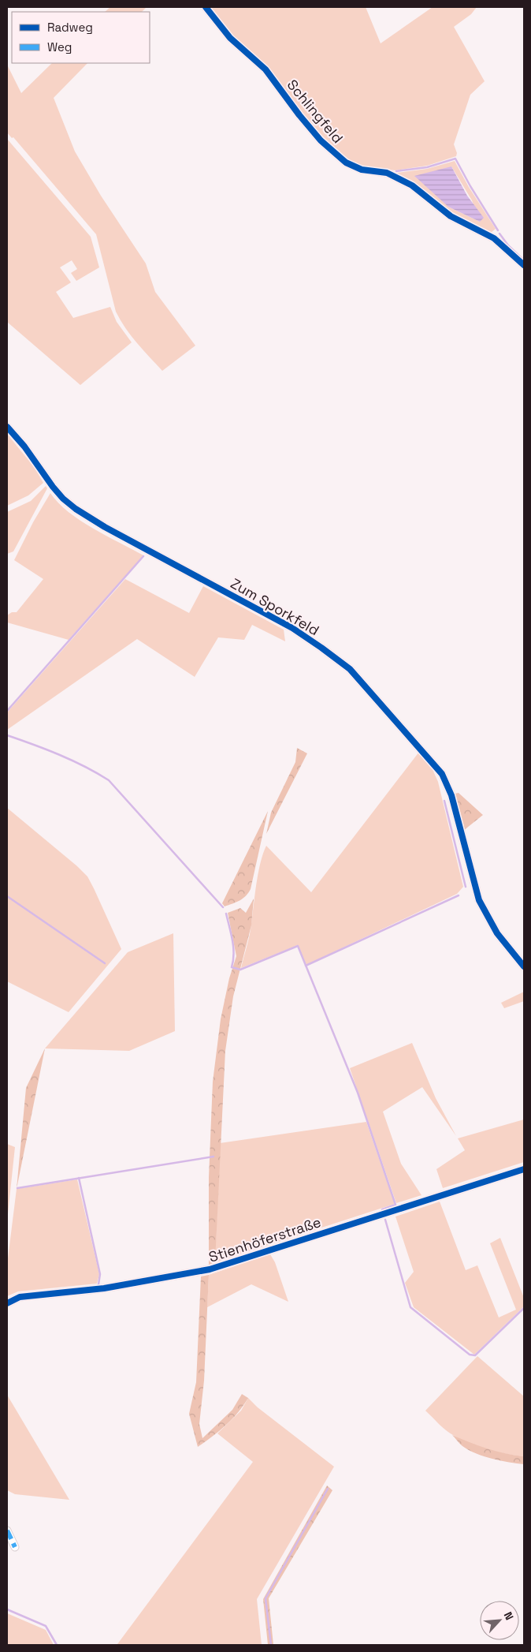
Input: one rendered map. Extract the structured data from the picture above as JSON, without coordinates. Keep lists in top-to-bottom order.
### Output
{
  "streets": {
    "street": ["Schlingfeld", "Zum Sporkfeld", "Stienhöferstraße"]
  },
  "legend": ["Radweg", "Weg"],
  "north": "top right"
}
